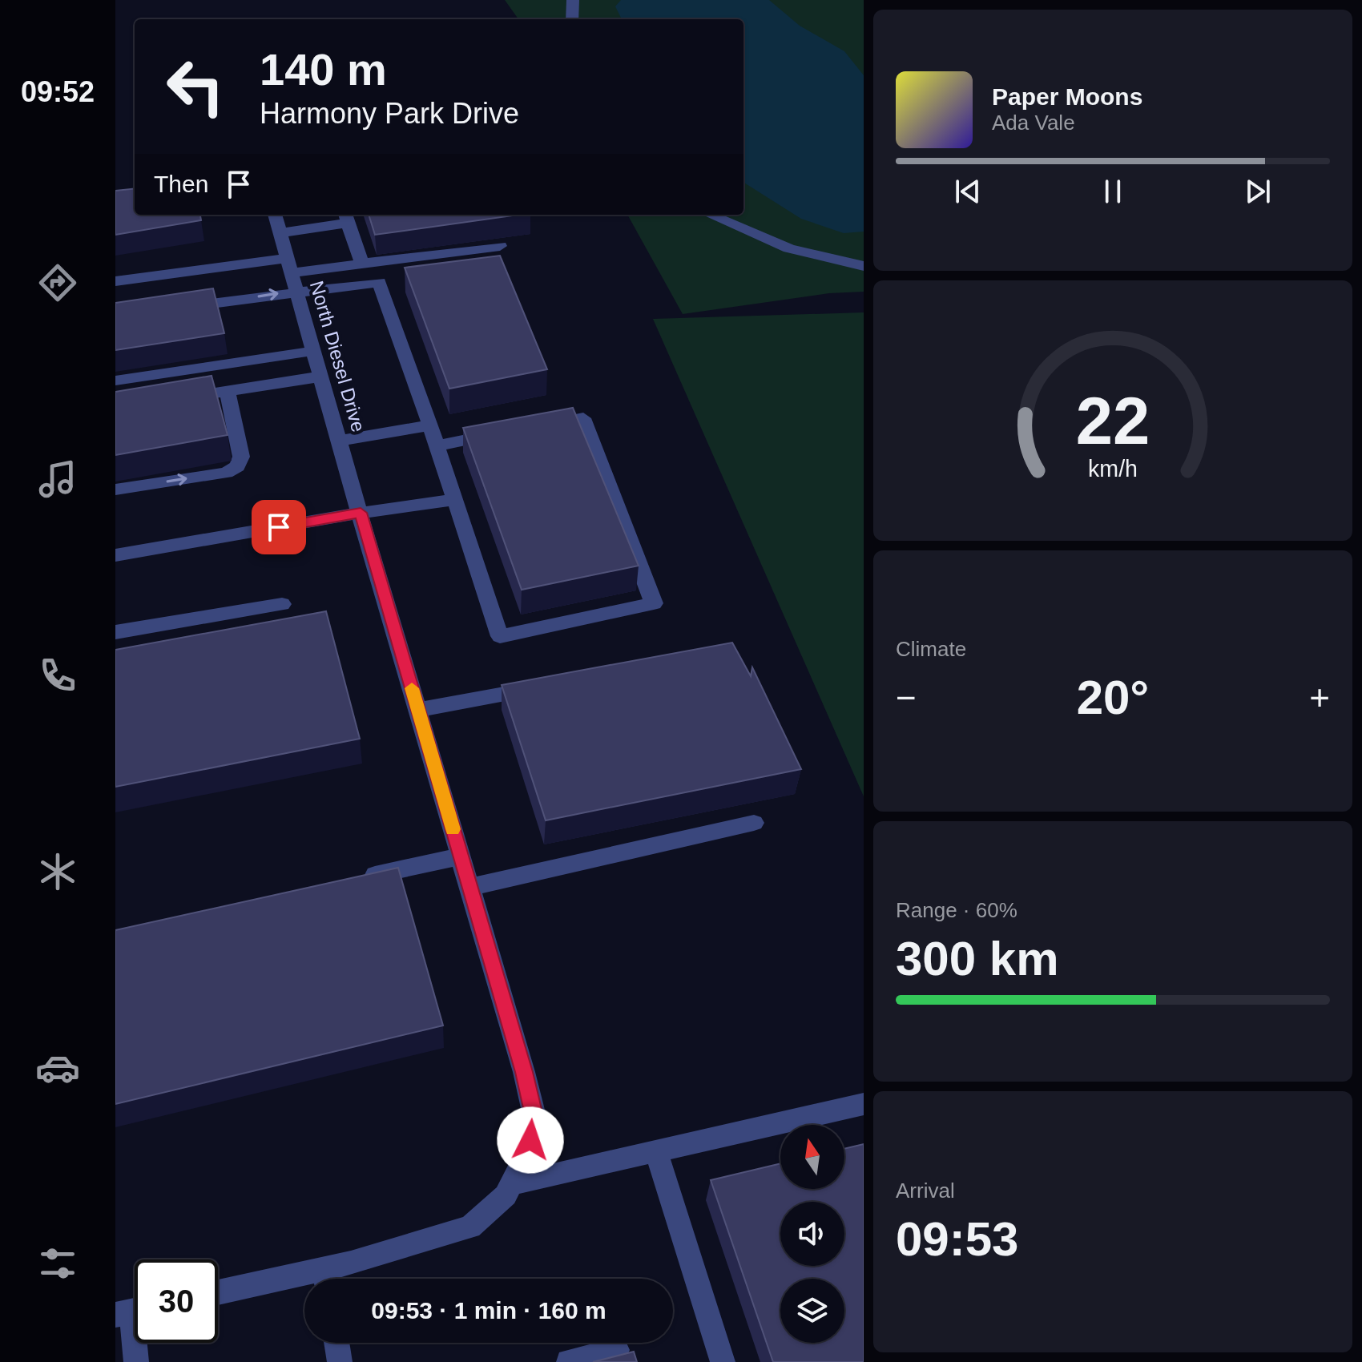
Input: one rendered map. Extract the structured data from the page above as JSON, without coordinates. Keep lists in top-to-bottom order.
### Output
{
  "streets": {
    "street": ["North Diesel Drive"]
  },
  "north": "top",
  "page": {
    "tabs": "09:52",
    "turn": ["140 m", "Harmony Park Drive"],
    "song": ["Paper Moons", "Ada Vale"],
    "then": "Then",
    "tile": [
      "Climate",
      ["Range · 60%", "300 km"],
      ["Arrival", "09:53"]
    ],
    "heat": ["−", "20°", "+"],
    "limit": "30",
    "trip": "09:53 · 1 min · 160 m",
    "gauge": ["22", "km/h"]
  }
}
